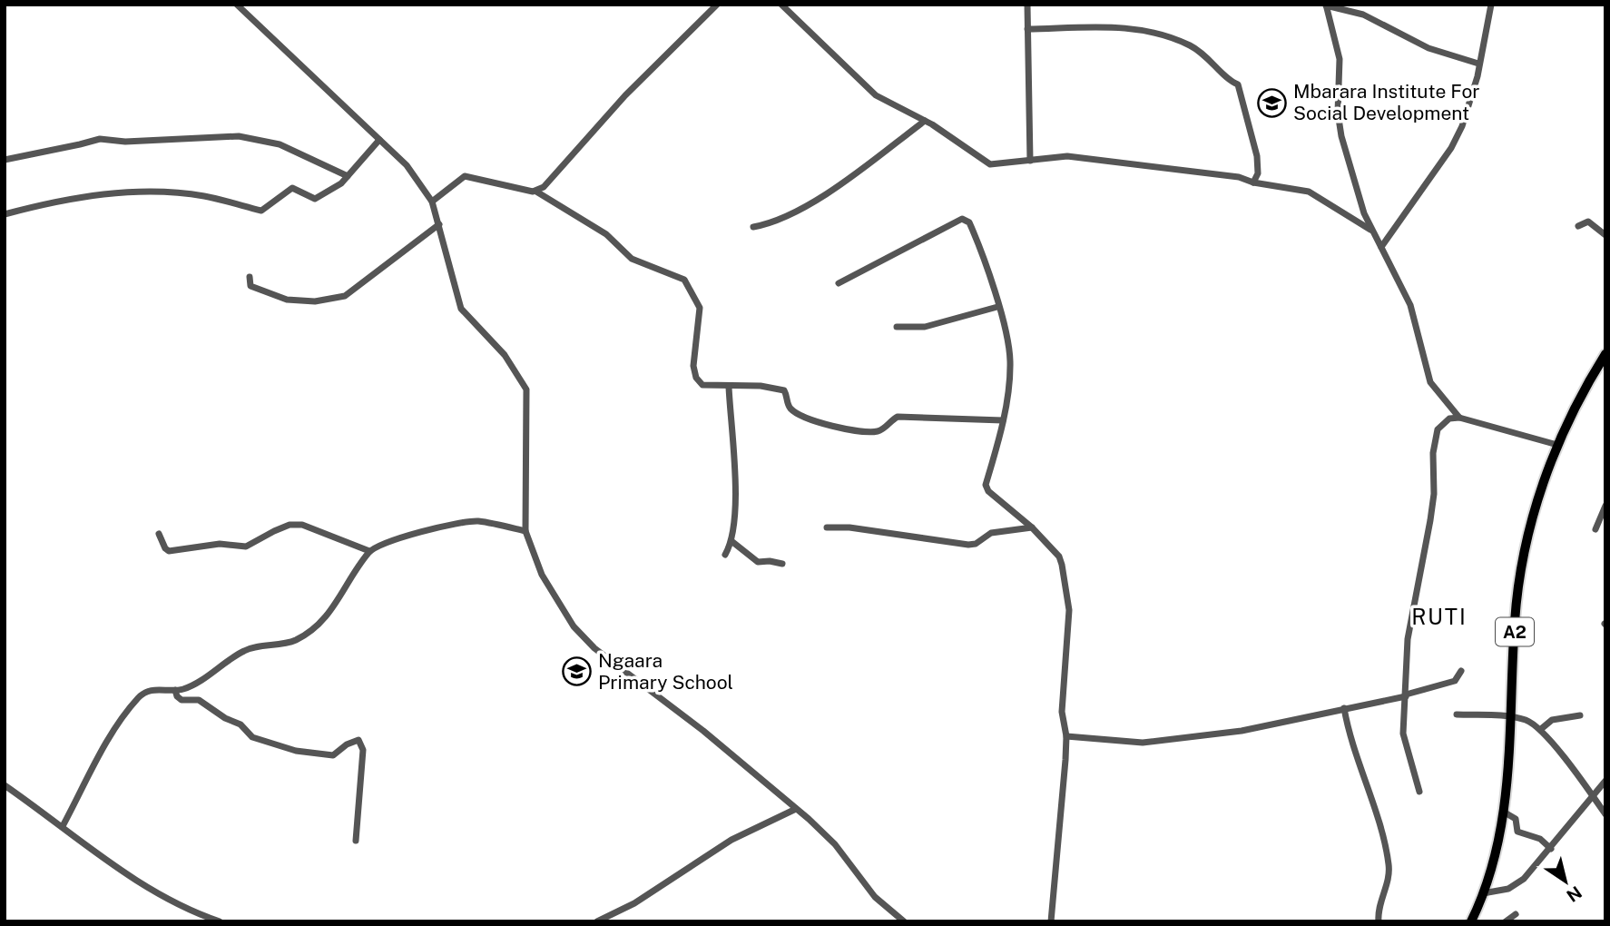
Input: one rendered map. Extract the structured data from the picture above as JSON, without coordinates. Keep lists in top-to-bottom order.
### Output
{
  "streets": {
    "main road": ["A2"]
  },
  "districts": ["RUTI"],
  "places": {
    "school or university": ["Mbarara Institute For Social Development", "Ngaara Primary School"]
  },
  "north": "bottom right"
}
